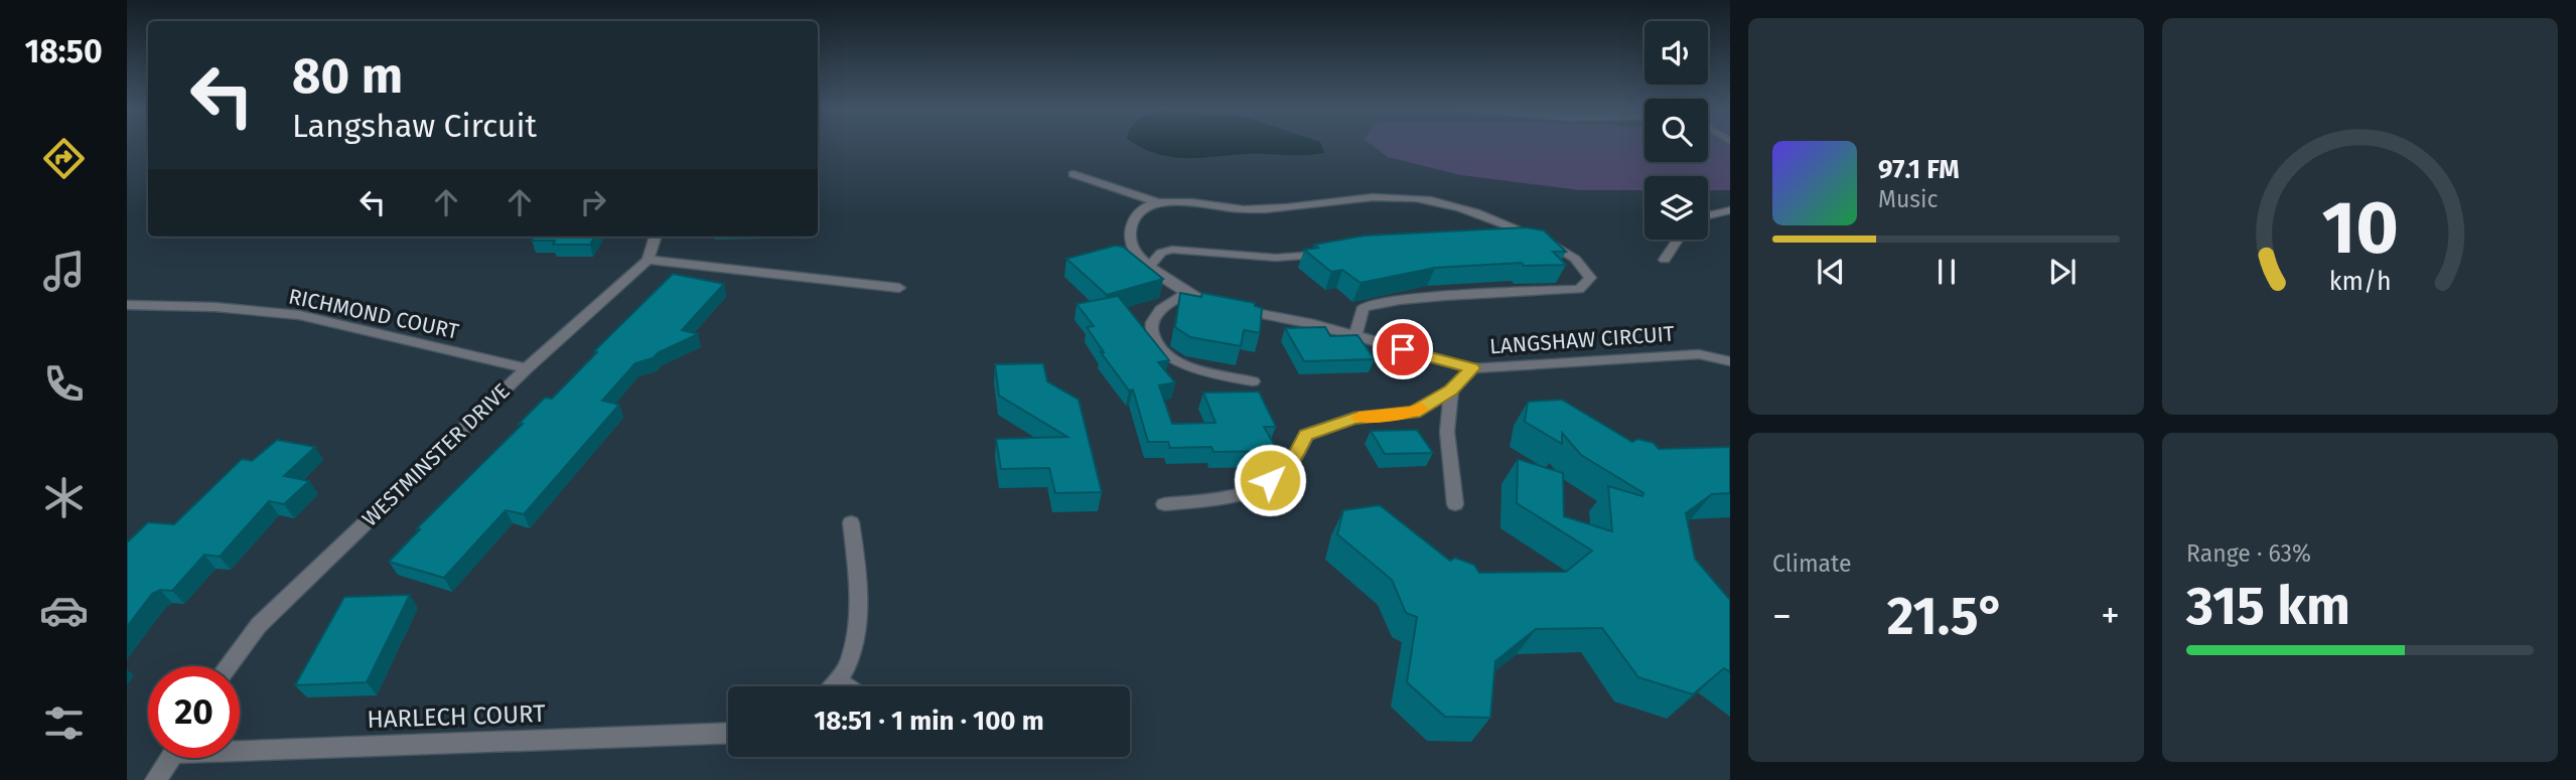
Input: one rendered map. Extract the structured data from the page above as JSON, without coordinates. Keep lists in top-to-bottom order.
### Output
{
  "streets": {
    "street": [
      "RICHMOND COURT",
      "LANGSHAW CIRCUIT",
      "WESTMINSTER DRIVE",
      "HARLECH COURT"
    ]
  },
  "crossings": [
    ["RICHMOND COURT", "WESTMINSTER DRIVE"]
  ],
  "page": {
    "tabs": "18:50",
    "turn": ["80 m", "Langshaw Circuit"],
    "song": ["97.1 FM", "Music"],
    "tile": [
      "Climate",
      ["Range · 63%", "315 km"]
    ],
    "heat": ["−", "21.5°", "+"],
    "limit": "20",
    "trip": "18:51 · 1 min · 100 m",
    "gauge": ["10", "km/h"]
  }
}
